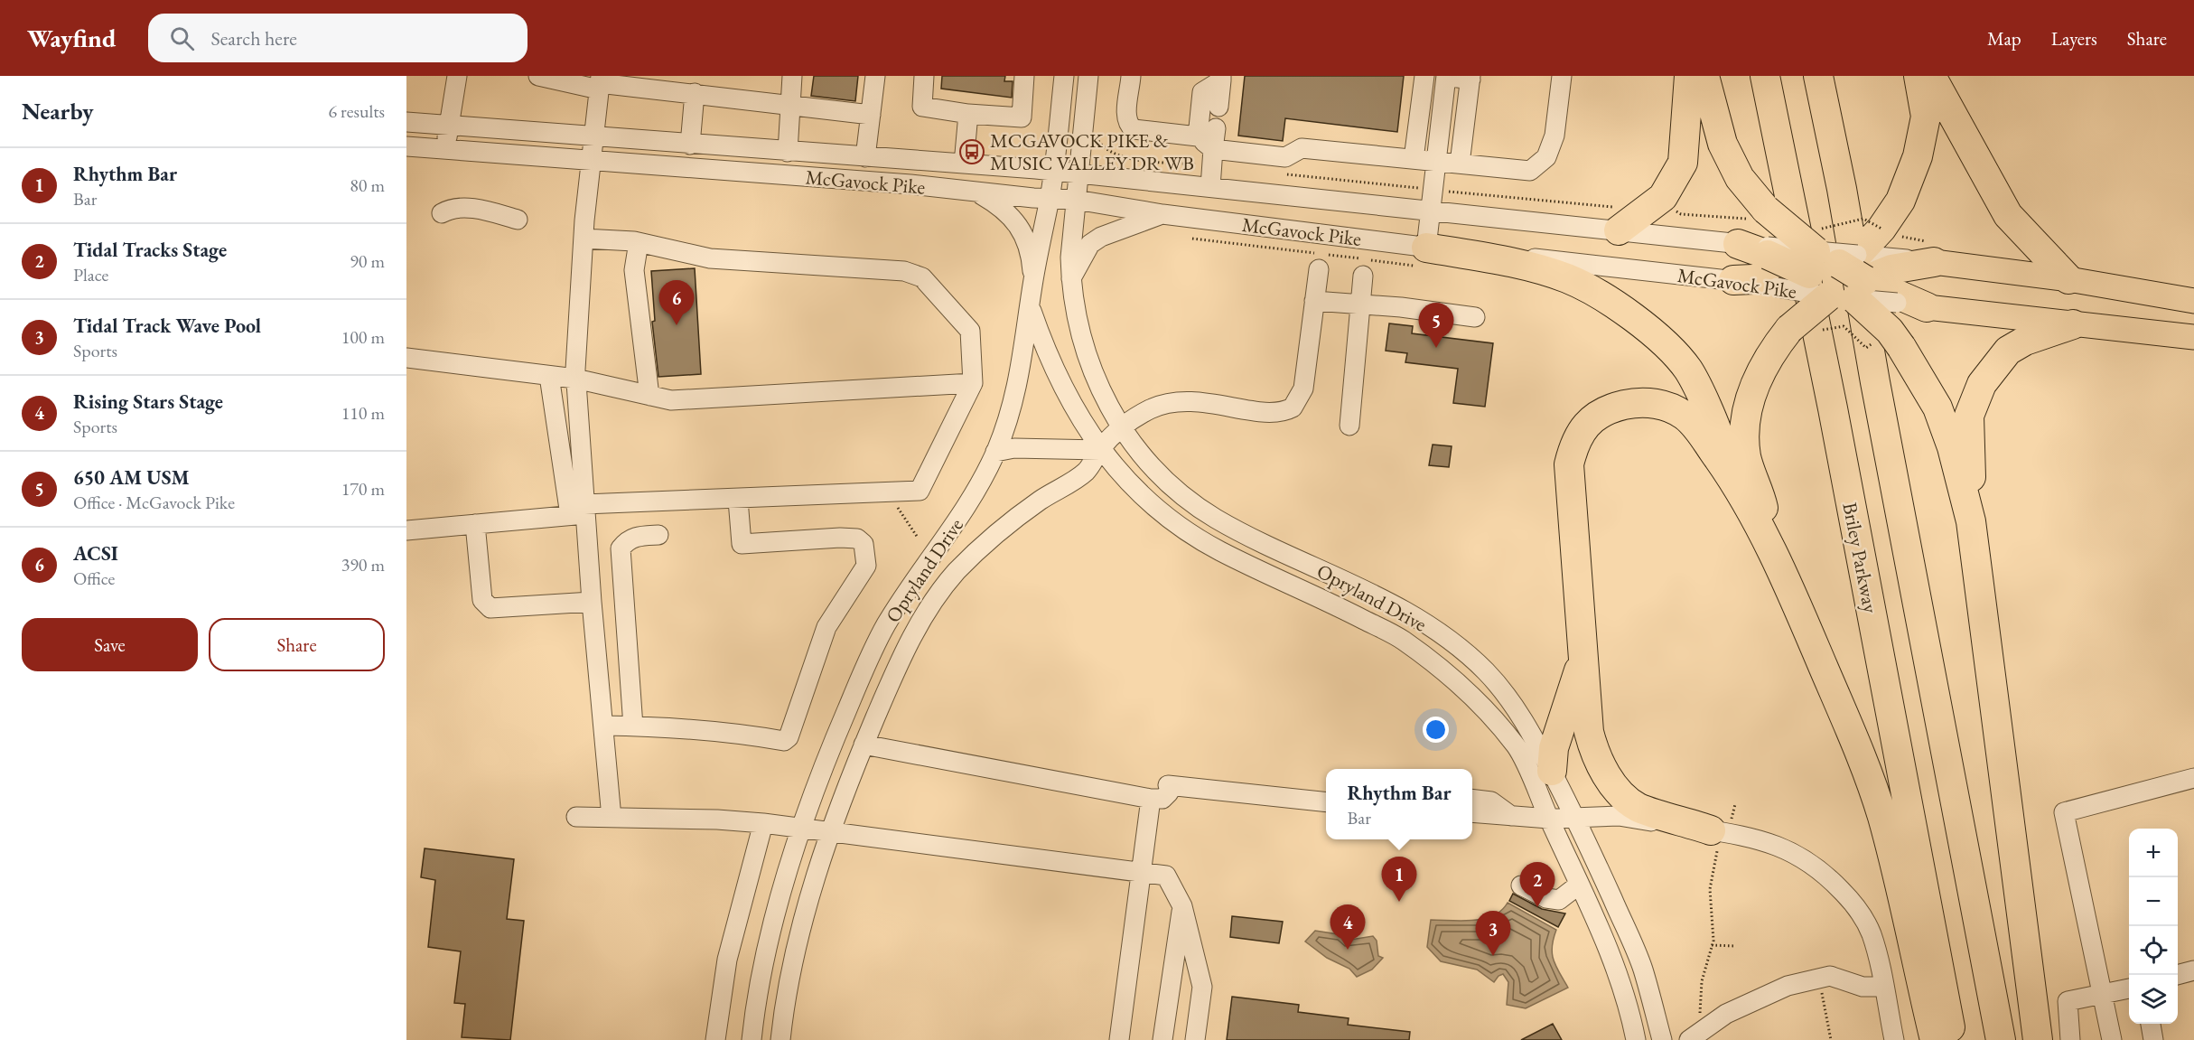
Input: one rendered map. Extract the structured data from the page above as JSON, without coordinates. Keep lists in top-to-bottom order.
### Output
{
  "streets": {
    "highway": ["Briley Parkway"],
    "street": ["McGavock Pike", "Opryland Drive"]
  },
  "crossings": [
    ["McGavock Pike", "Opryland Drive"]
  ],
  "places": {
    "bus stop": ["MCGAVOCK PIKE & MUSIC VALLEY DR WB"]
  },
  "page": {
    "header": "Wayfind",
    "search": "Search here",
    "nav": ["Map", "Layers", "Share"],
    "heading": ["Nearby", "6 results"],
    "list": [
      {
        "mark": "1",
        "name": "Rhythm Bar",
        "note": "Bar",
        "value": "80 m"
      },
      {
        "mark": "2",
        "name": "Tidal Tracks Stage",
        "note": "Place",
        "value": "90 m"
      },
      {
        "mark": "3",
        "name": "Tidal Track Wave Pool",
        "note": "Sports",
        "value": "100 m"
      },
      {
        "mark": "4",
        "name": "Rising Stars Stage",
        "note": "Sports",
        "value": "110 m"
      },
      {
        "mark": "5",
        "name": "650 AM USM",
        "note": "Office · McGavock Pike",
        "value": "170 m"
      },
      {
        "mark": "6",
        "name": "ACSI",
        "note": "Office",
        "value": "390 m"
      }
    ],
    "pins": [
      "6",
      "5",
      "1",
      "2",
      "4",
      "3"
    ],
    "buttons": ["Save", "Share"],
    "popup": ["Rhythm Bar", "Bar"],
    "map_buttons": ["+", "−"]
  }
}
